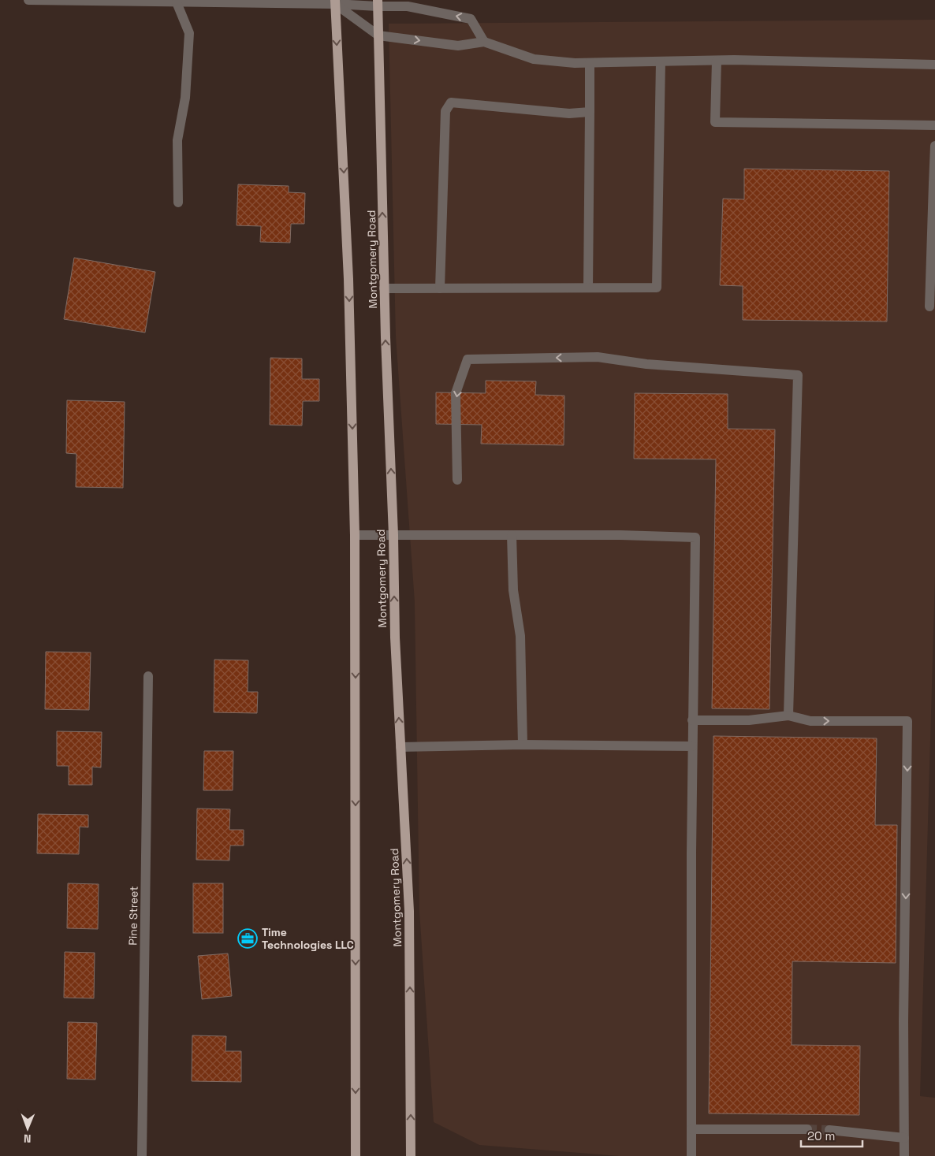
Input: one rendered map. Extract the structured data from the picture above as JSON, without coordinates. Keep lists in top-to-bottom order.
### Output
{
  "streets": {
    "main road": ["Montgomery Road"],
    "street": ["Pine Street"]
  },
  "places": {
    "office": ["Time Technologies LLC"]
  },
  "scale_bar": "20 m",
  "north": "bottom"
}
